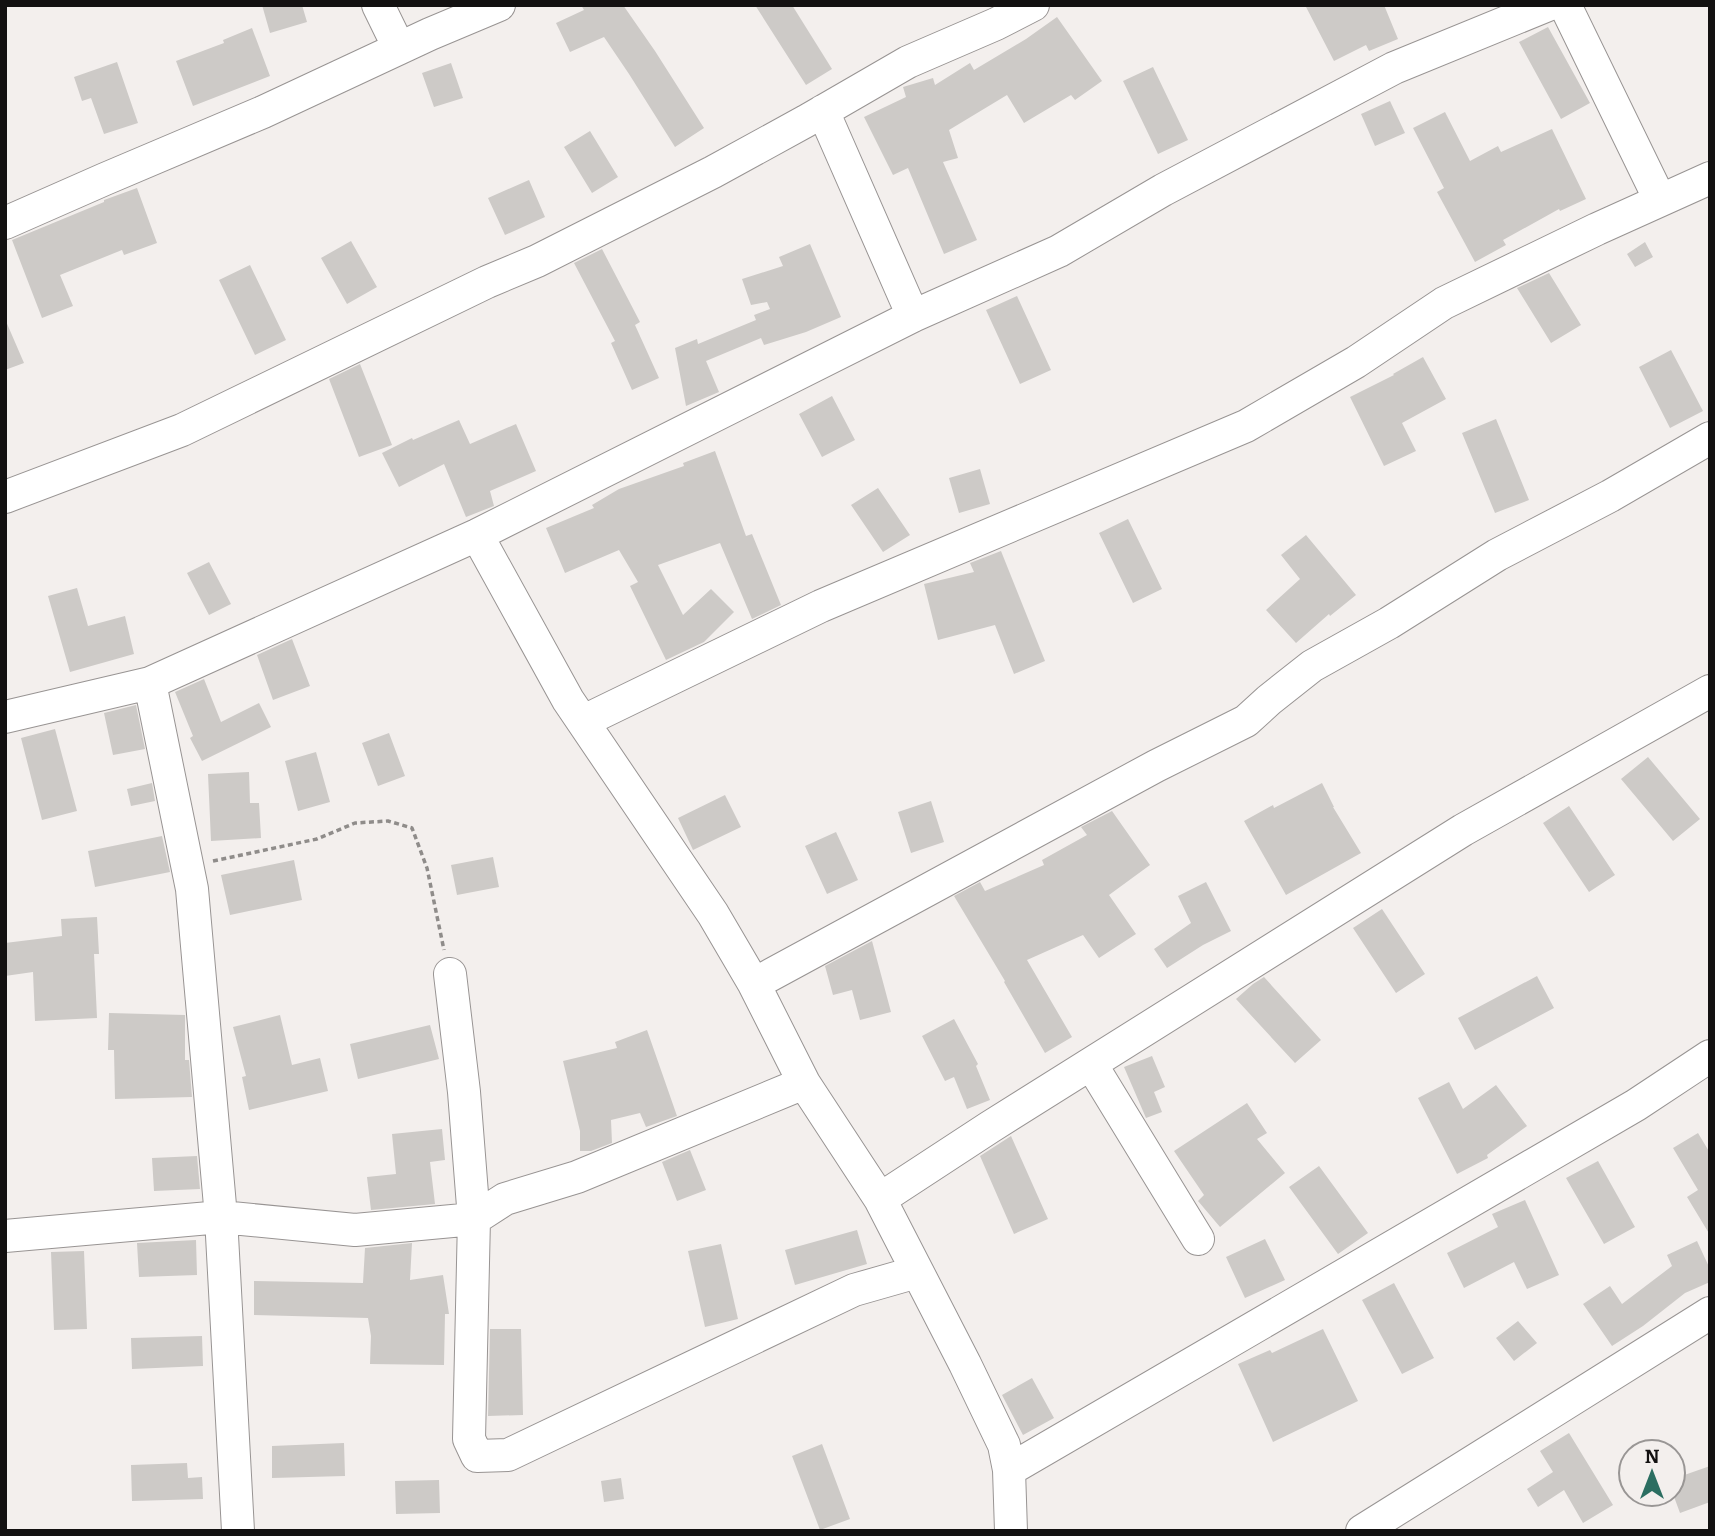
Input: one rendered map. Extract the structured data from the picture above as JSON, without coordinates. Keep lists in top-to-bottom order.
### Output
{
  "north": "top"
}
